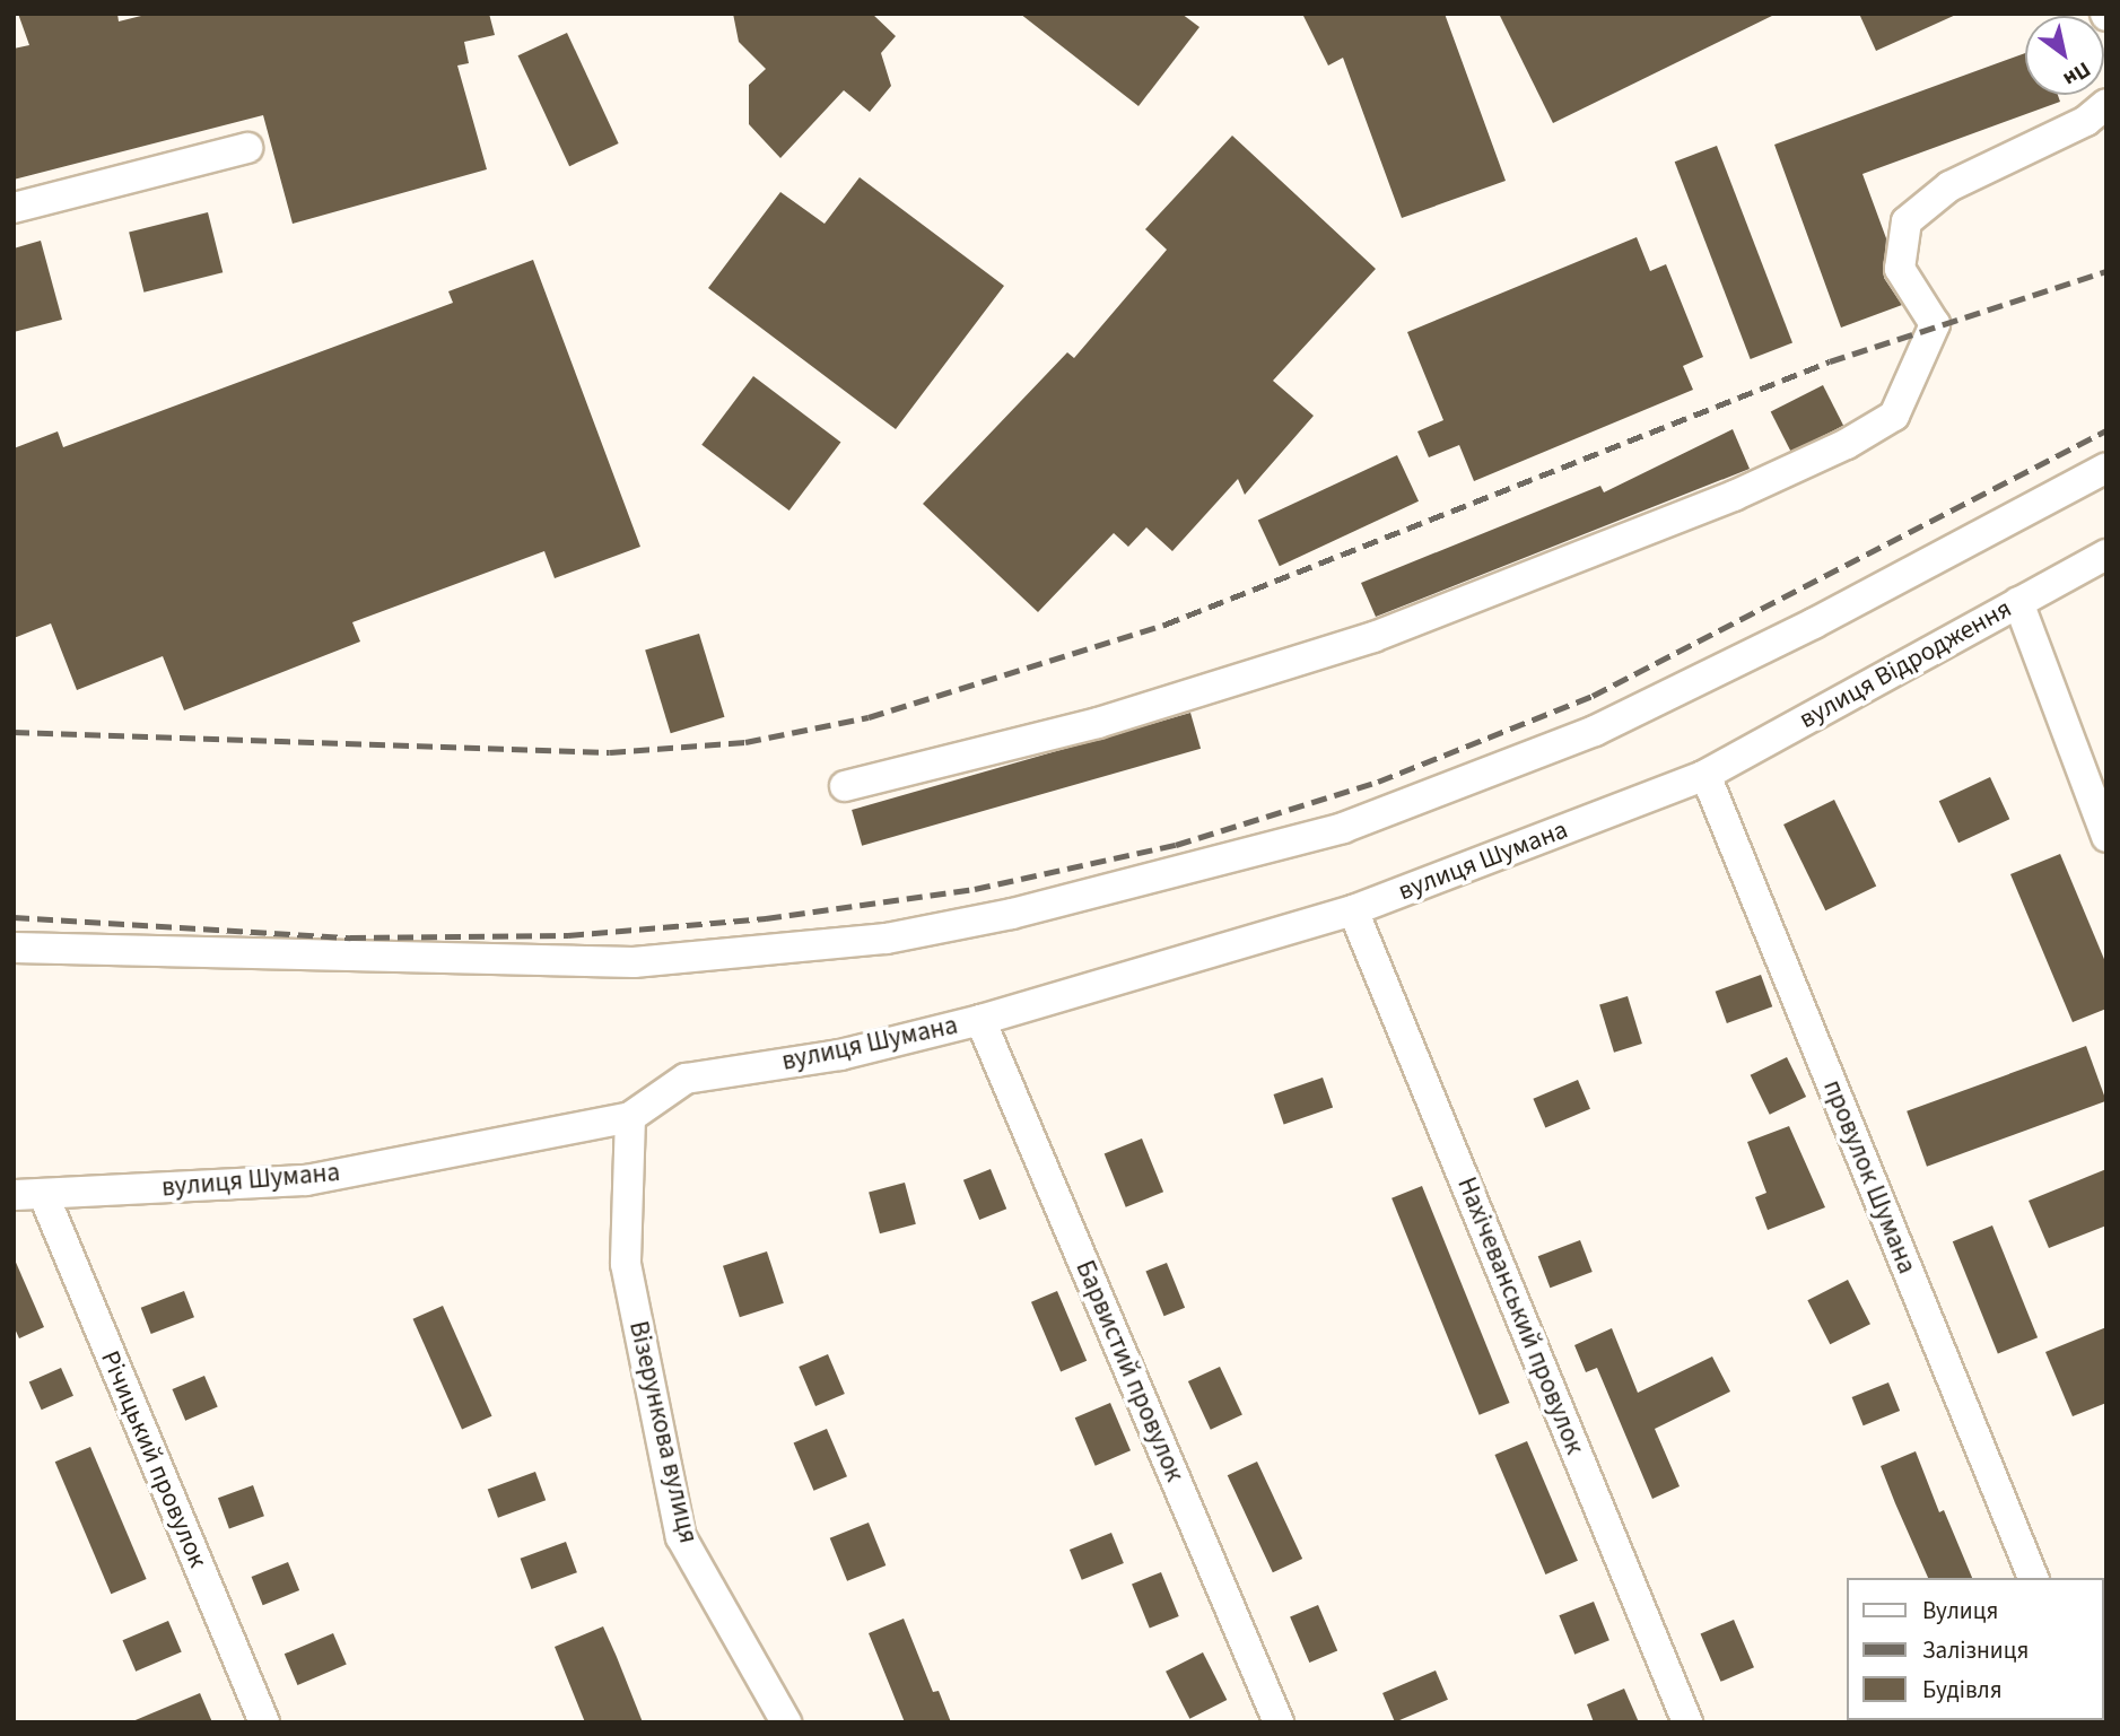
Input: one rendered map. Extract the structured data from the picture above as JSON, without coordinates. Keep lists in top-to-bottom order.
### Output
{
  "streets": {
    "street": [
      "вулиця Відродження",
      "вулиця Шумана",
      "провулок Шумана",
      "Нахічеванський провулок",
      "Барвистий провулок",
      "Візерункова вулиця",
      "Річицький провулок"
    ]
  },
  "crossings": [
    ["вулиця Відродження", "вулиця Шумана"],
    ["вулиця Відродження", "провулок Шумана"],
    ["вулиця Шумана", "провулок Шумана"],
    ["вулиця Шумана", "Нахічеванський провулок"],
    ["вулиця Шумана", "Барвистий провулок"],
    ["вулиця Шумана", "Візерункова вулиця"],
    ["вулиця Шумана", "Річицький провулок"]
  ],
  "legend": ["Вулиця", "Залізниця", "Будівля"],
  "north": "bottom right"
}
